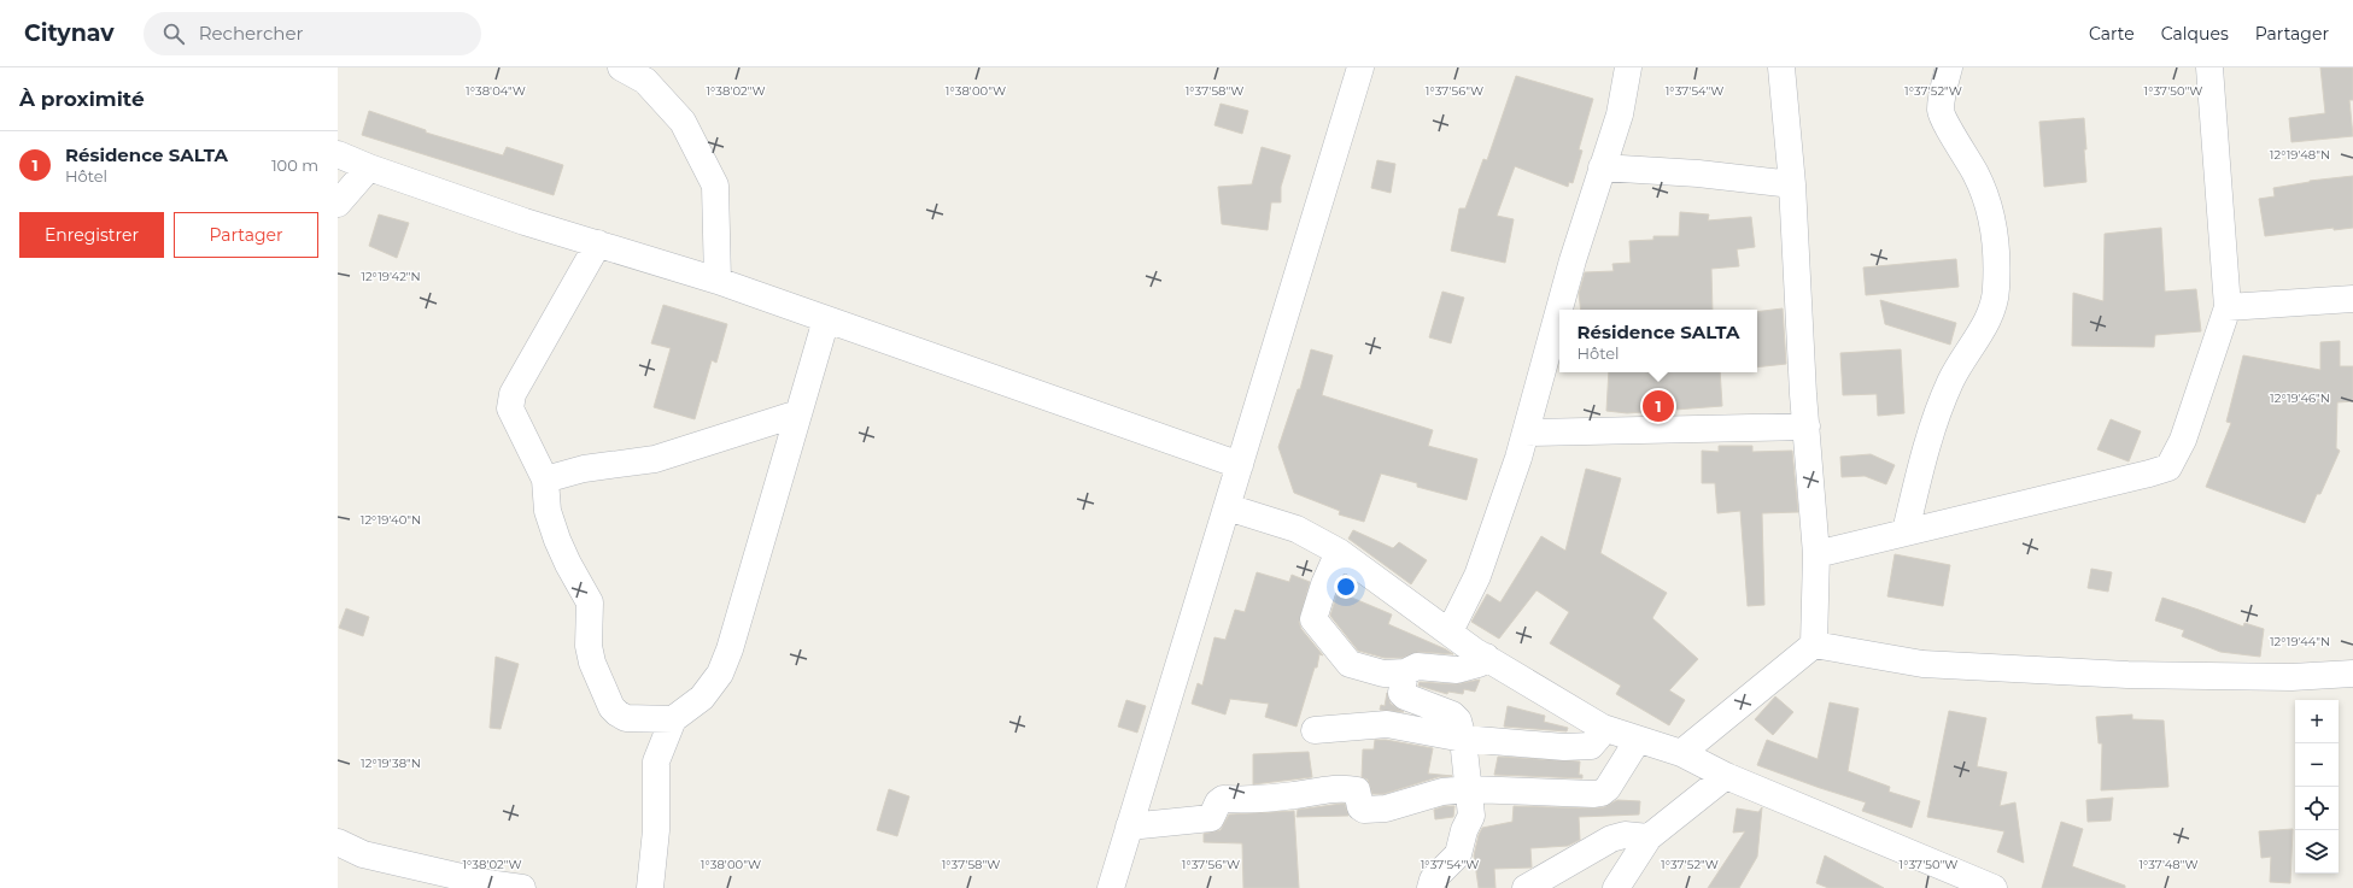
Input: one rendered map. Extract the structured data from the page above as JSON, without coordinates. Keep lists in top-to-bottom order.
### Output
{
  "page": {
    "header": "Citynav",
    "search": "Rechercher",
    "nav": ["Carte", "Calques", "Partager"],
    "heading": "À proximité",
    "list": [
      {
        "mark": "1",
        "name": "Résidence SALTA",
        "note": "Hôtel",
        "value": "100 m"
      }
    ],
    "buttons": ["Enregistrer", "Partager"],
    "popup": ["Résidence SALTA", "Hôtel"],
    "pins": "1",
    "map_buttons": ["+", "−"]
  },
  "coordinates": [
    "1°38'04\"W",
    "1°38'02\"W",
    "1°38'00\"W",
    "1°37'58\"W",
    "1°37'56\"W",
    "1°37'54\"W",
    "1°37'52\"W",
    "1°37'50\"W",
    "12°19'48\"N",
    "12°19'42\"N",
    "12°19'46\"N",
    "12°19'40\"N",
    "12°19'44\"N",
    "12°19'38\"N",
    "1°37'48\"W"
  ]
}
